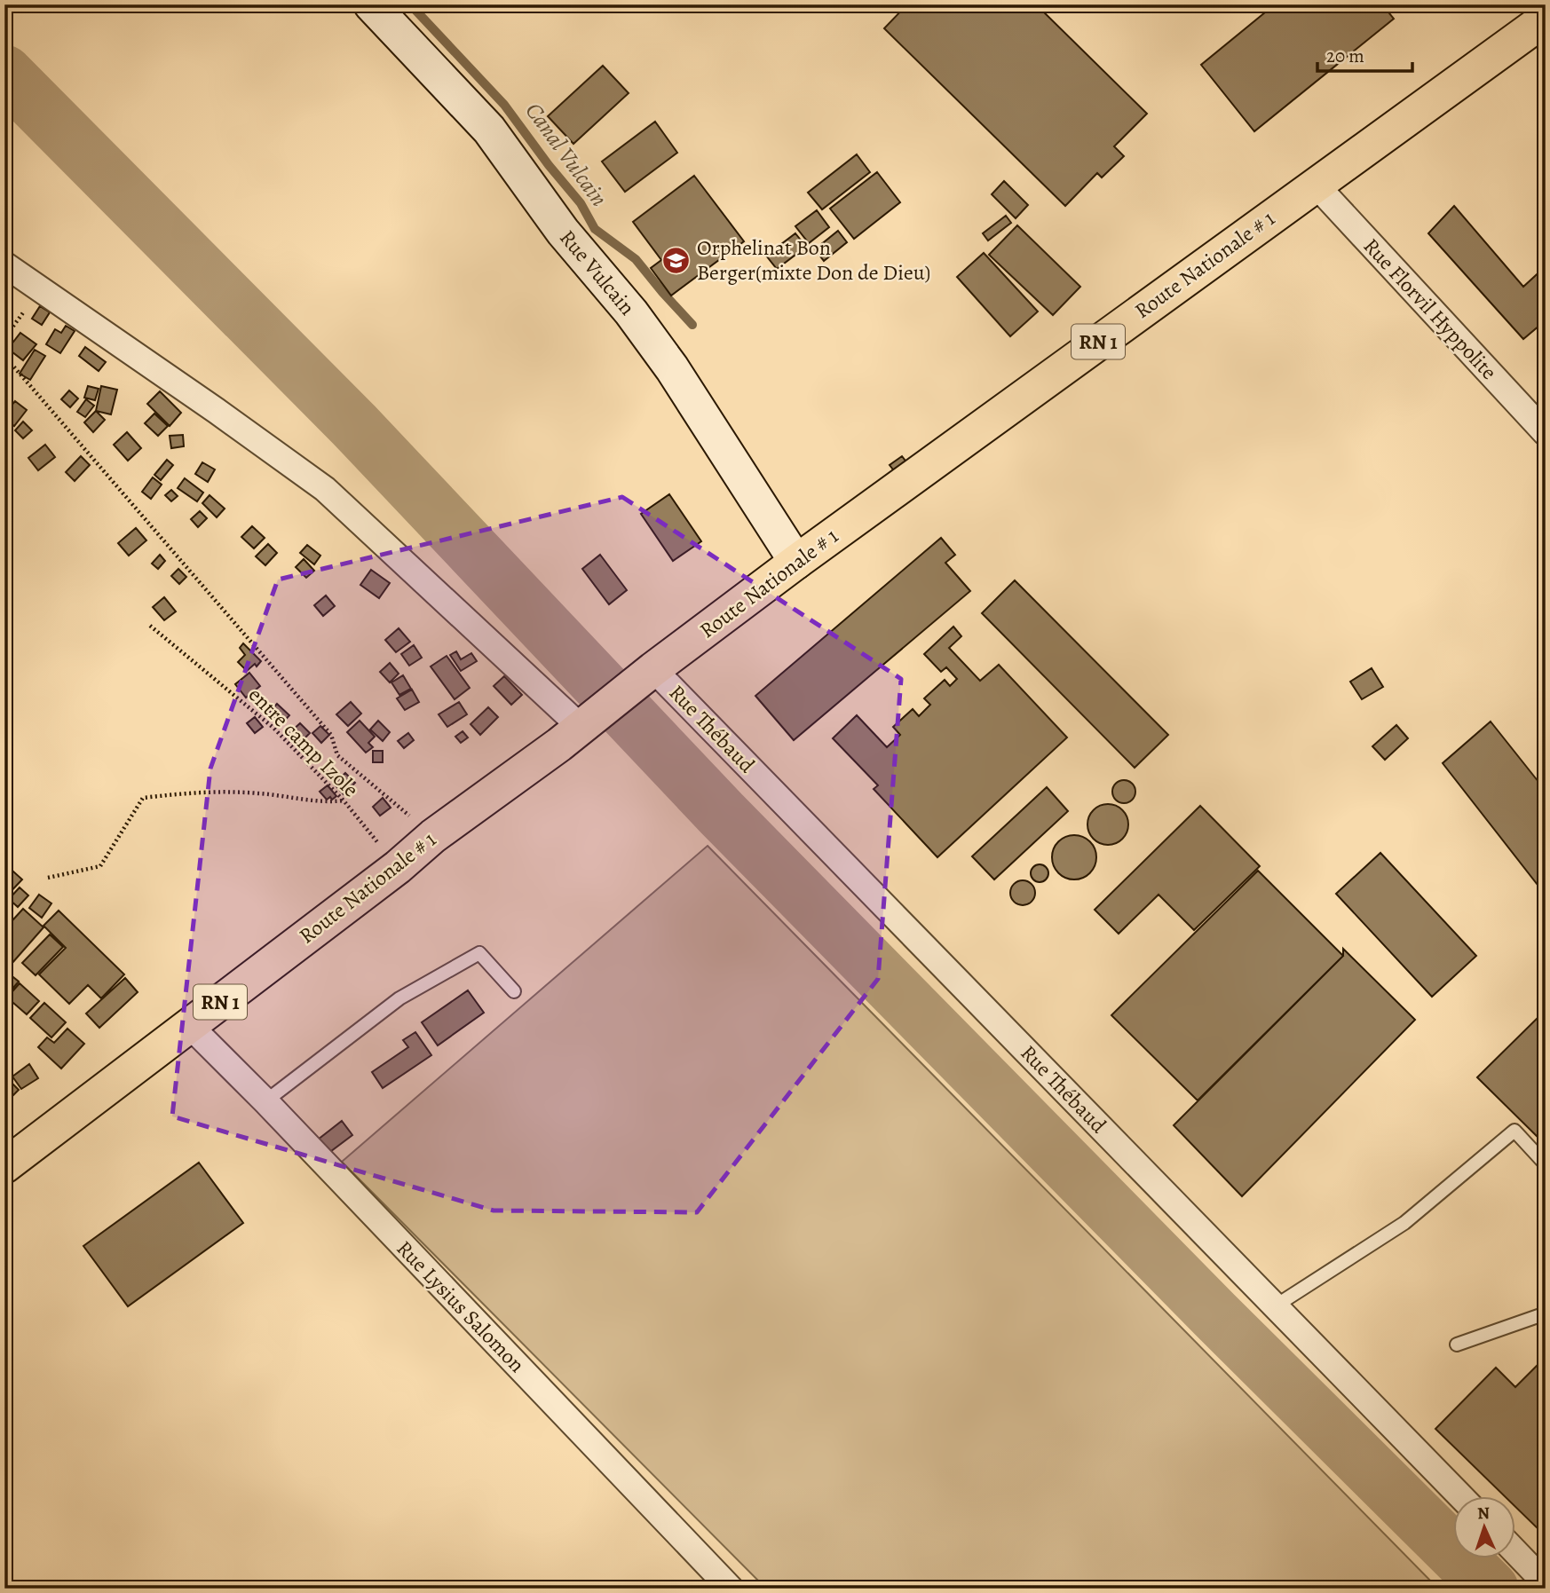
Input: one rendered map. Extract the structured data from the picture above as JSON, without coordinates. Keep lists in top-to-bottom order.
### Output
{
  "streets": {
    "main road": ["Route Nationale # 1", "RN 1"],
    "street": [
      "Rue Vulcain",
      "Rue Florvil Hyppolite",
      "Rue Thébaud",
      "Rue Lysius Salomon"
    ],
    "path": ["entre camp Izole"]
  },
  "crossings": [
    ["Route Nationale # 1", "Rue Vulcain"],
    ["Route Nationale # 1", "Rue Florvil Hyppolite"],
    ["Route Nationale # 1", "Rue Thébaud"],
    ["Route Nationale # 1", "entre camp Izole"],
    ["Route Nationale # 1", "Rue Lysius Salomon"]
  ],
  "water": ["Canal Vulcain"],
  "places": {
    "school or university": ["Orphelinat Bon Berger(mixte Don de Dieu)"]
  },
  "scale_bar": "20 m",
  "north": "top"
}
